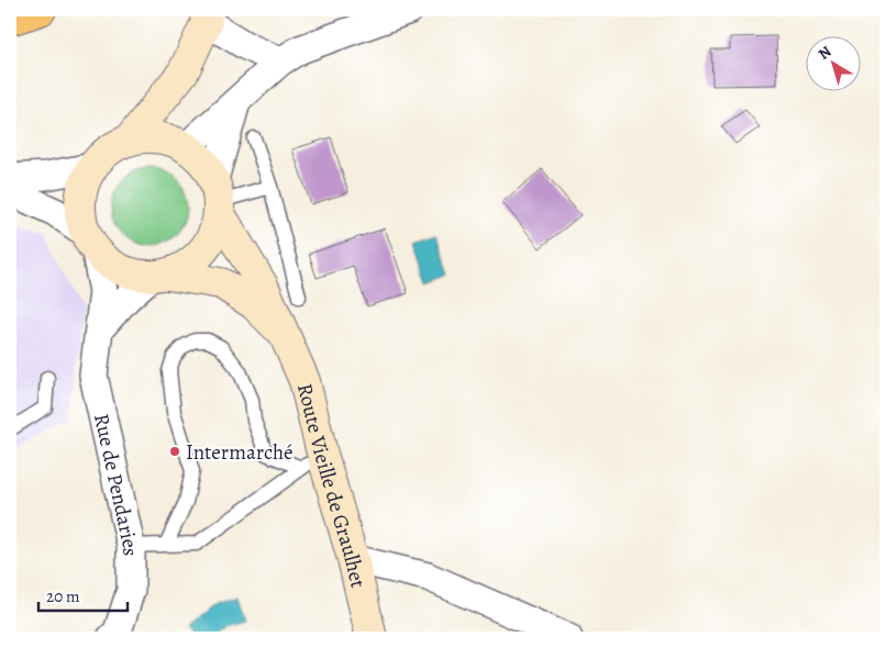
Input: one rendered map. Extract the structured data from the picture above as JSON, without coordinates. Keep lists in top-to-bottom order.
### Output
{
  "streets": {
    "main road": ["Route Vieille de Graulhet"],
    "street": ["Rue de Pendaries"]
  },
  "crossings": [
    ["Rue de Pendaries", "Route Vieille de Graulhet"]
  ],
  "places": ["Intermarché"],
  "scale_bar": "20 m",
  "north": "top left"
}
